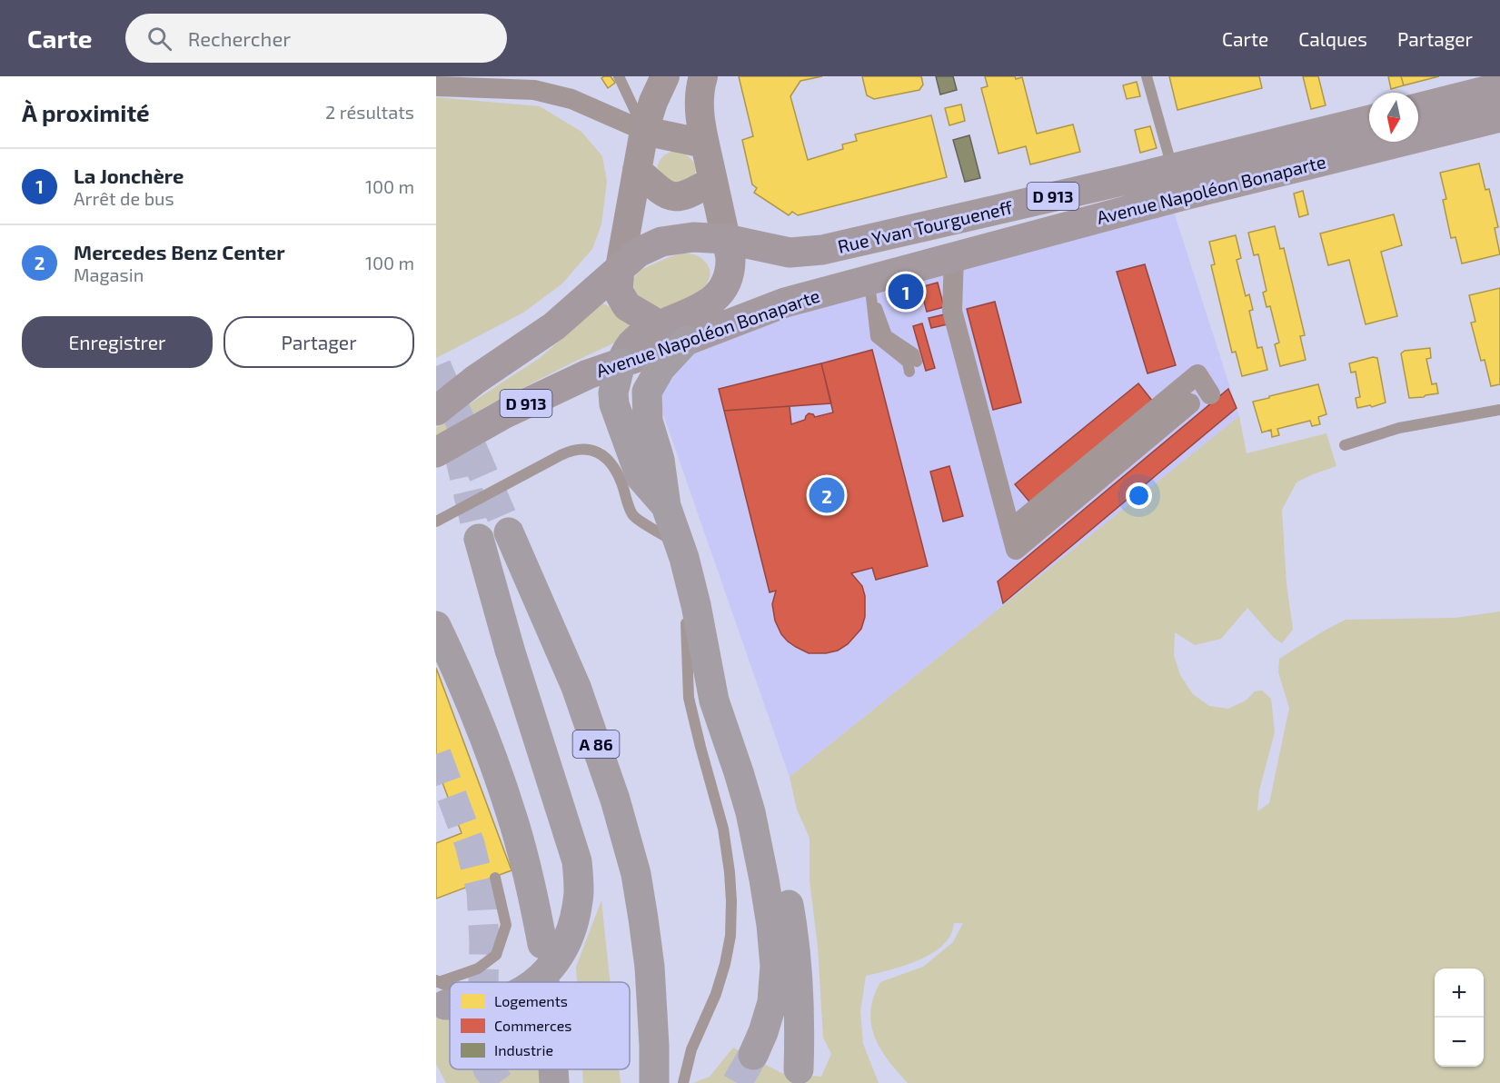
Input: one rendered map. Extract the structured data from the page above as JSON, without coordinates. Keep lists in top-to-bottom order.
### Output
{
  "streets": {
    "highway": ["A 86"],
    "main road": ["Avenue Napoléon Bonaparte", "D 913", "Rue Yvan Tourgueneff"]
  },
  "crossings": [
    ["D 913", "Rue Yvan Tourgueneff"]
  ],
  "legend": ["Logements", "Commerces", "Industrie"],
  "north": "bottom",
  "page": {
    "header": "Carte",
    "search": "Rechercher",
    "nav": ["Carte", "Calques", "Partager"],
    "heading": ["À proximité", "2 résultats"],
    "list": [
      {
        "mark": "1",
        "name": "La Jonchère",
        "note": "Arrêt de bus",
        "value": "100 m"
      },
      {
        "mark": "2",
        "name": "Mercedes Benz Center",
        "note": "Magasin",
        "value": "100 m"
      }
    ],
    "pins": ["1", "2"],
    "buttons": ["Enregistrer", "Partager"],
    "map_buttons": ["+", "−"]
  }
}
